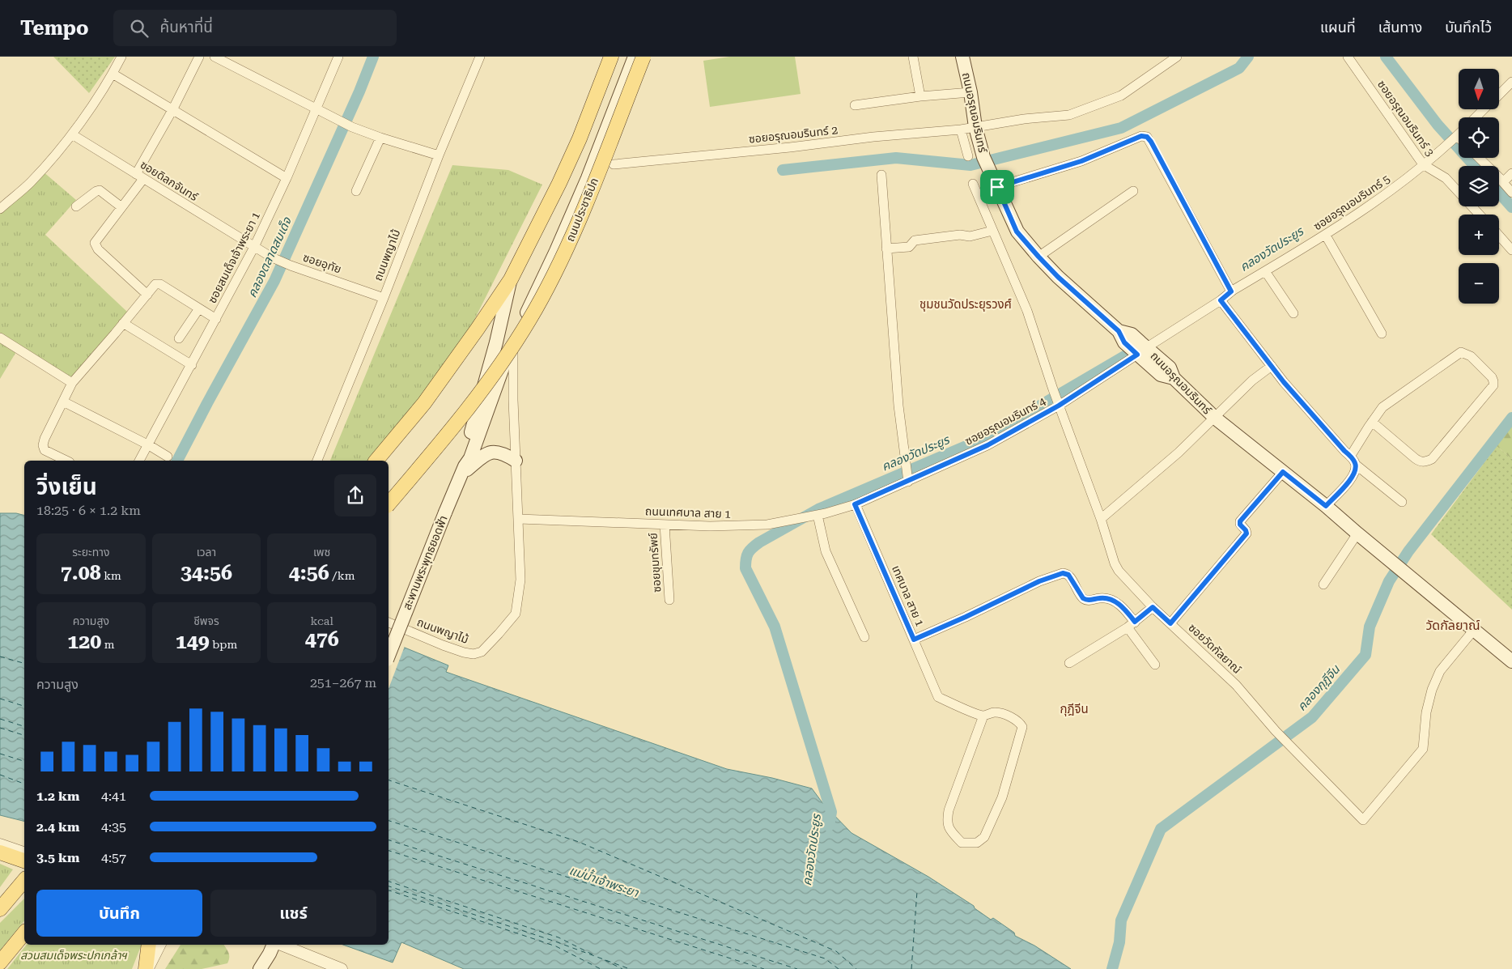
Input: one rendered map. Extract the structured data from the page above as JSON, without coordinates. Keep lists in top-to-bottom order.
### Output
{
  "streets": {
    "main road": ["ถนนอรุณอมรินทร์", "ถนนประชาธิปก", "สะพานพระพุทธยอดฟ้า"],
    "street": [
      "ซอยอรุณอมรินทร์ 3",
      "ซอยอรุณอมรินทร์ 2",
      "ซอยดิลกจันทร์",
      "ซอยอรุณอมรินทร์ 5",
      "ถนนพญาไม้",
      "ซอยสมเด็จเจ้าพระยา 1",
      "ซอยอุทัย",
      "ซอยอรุณอมรินทร์ 4",
      "ถนนเทศบาล สาย 1",
      "ซอยขุมทรัพย์",
      "เทศบาล สาย 1",
      "ซอยวัดกัลยาณ์"
    ]
  },
  "crossings": [
    ["ถนนอรุณอมรินทร์", "ซอยอรุณอมรินทร์ 2"],
    ["ถนนอรุณอมรินทร์", "ซอยอรุณอมรินทร์ 5"],
    ["ถนนอรุณอมรินทร์", "ซอยอรุณอมรินทร์ 4"],
    ["ถนนอรุณอมรินทร์", "ซอยวัดกัลยาณ์"],
    ["ซอยอรุณอมรินทร์ 3", "ซอยอรุณอมรินทร์ 5"],
    ["ซอยดิลกจันทร์", "ซอยสมเด็จเจ้าพระยา 1"],
    ["ซอยดิลกจันทร์", "ซอยอุทัย"],
    ["ซอยอรุณอมรินทร์ 5", "ซอยอรุณอมรินทร์ 4"],
    ["ถนนประชาธิปก", "ถนนพญาไม้"],
    ["ถนนประชาธิปก", "สะพานพระพุทธยอดฟ้า"],
    ["ถนนพญาไม้", "ซอยอุทัย"],
    ["ถนนพญาไม้", "ถนนเทศบาล สาย 1"],
    ["ซอยสมเด็จเจ้าพระยา 1", "ซอยอุทัย"],
    ["ซอยอรุณอมรินทร์ 4", "ถนนเทศบาล สาย 1"],
    ["ซอยอรุณอมรินทร์ 4", "เทศบาล สาย 1"],
    ["ซอยอรุณอมรินทร์ 4", "ซอยวัดกัลยาณ์"],
    ["ถนนเทศบาล สาย 1", "ซอยขุมทรัพย์"],
    ["ถนนเทศบาล สาย 1", "เทศบาล สาย 1"]
  ],
  "districts": ["ชุมชนวัดประยุรวงศ์", "วัดกัลยาณ์", "กุฎีจีน"],
  "water": [
    "คลองวัดประยูร",
    "คลองตลาดสมเด็จ",
    "คลองกุฎีจีน",
    "แม่น้ำเจ้าพระยา"
  ],
  "parks": ["สวนสมเด็จพระปกเกล้าฯ"],
  "north": "bottom",
  "page": {
    "header": "Tempo",
    "search": "ค้นหาที่นี่",
    "nav": ["แผนที่", "เส้นทาง", "บันทึกไว้"],
    "map_buttons": ["+", "−"],
    "heading": ["วิ่งเย็น", "18:25 · 6 × 1.2 km"],
    "stats": [
      ["ระยะทาง", "7.08 km"],
      ["เวลา", "34:56"],
      ["เพซ", "4:56 /km"],
      ["ความสูง", "120 m"],
      ["ชีพจร", "149 bpm"],
      ["kcal", "476"]
    ],
    "chart": ["ความสูง", "251–267 m"],
    "list": [
      {
        "name": "1.2 km",
        "note": "4:41"
      },
      {
        "name": "2.4 km",
        "note": "4:35"
      },
      {
        "name": "3.5 km",
        "note": "4:57"
      }
    ],
    "buttons": ["บันทึก", "แชร์"]
  }
}
